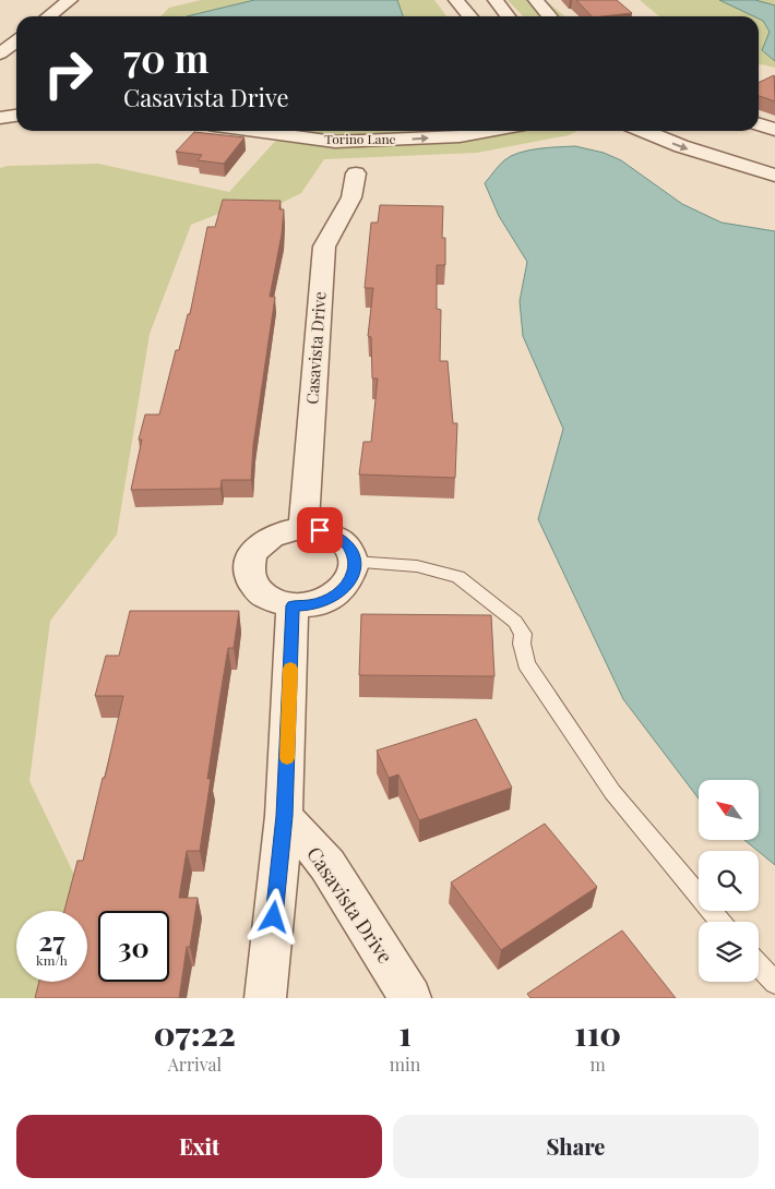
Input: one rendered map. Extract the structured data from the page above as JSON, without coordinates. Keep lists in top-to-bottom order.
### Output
{
  "streets": {
    "street": ["Torino Lane", "Casavista Drive"]
  },
  "crossings": [
    ["Torino Lane", "Casavista Drive"]
  ],
  "one_way": ["Torino Lane"],
  "north": "top left",
  "page": {
    "turn": ["70 m", "Casavista Drive"],
    "speed": "27 km/h",
    "limit": "30",
    "eta": [
      "07:22",
      "Arrival",
      "1",
      "min",
      "110",
      "m"
    ],
    "buttons": ["Exit", "Share"]
  }
}
